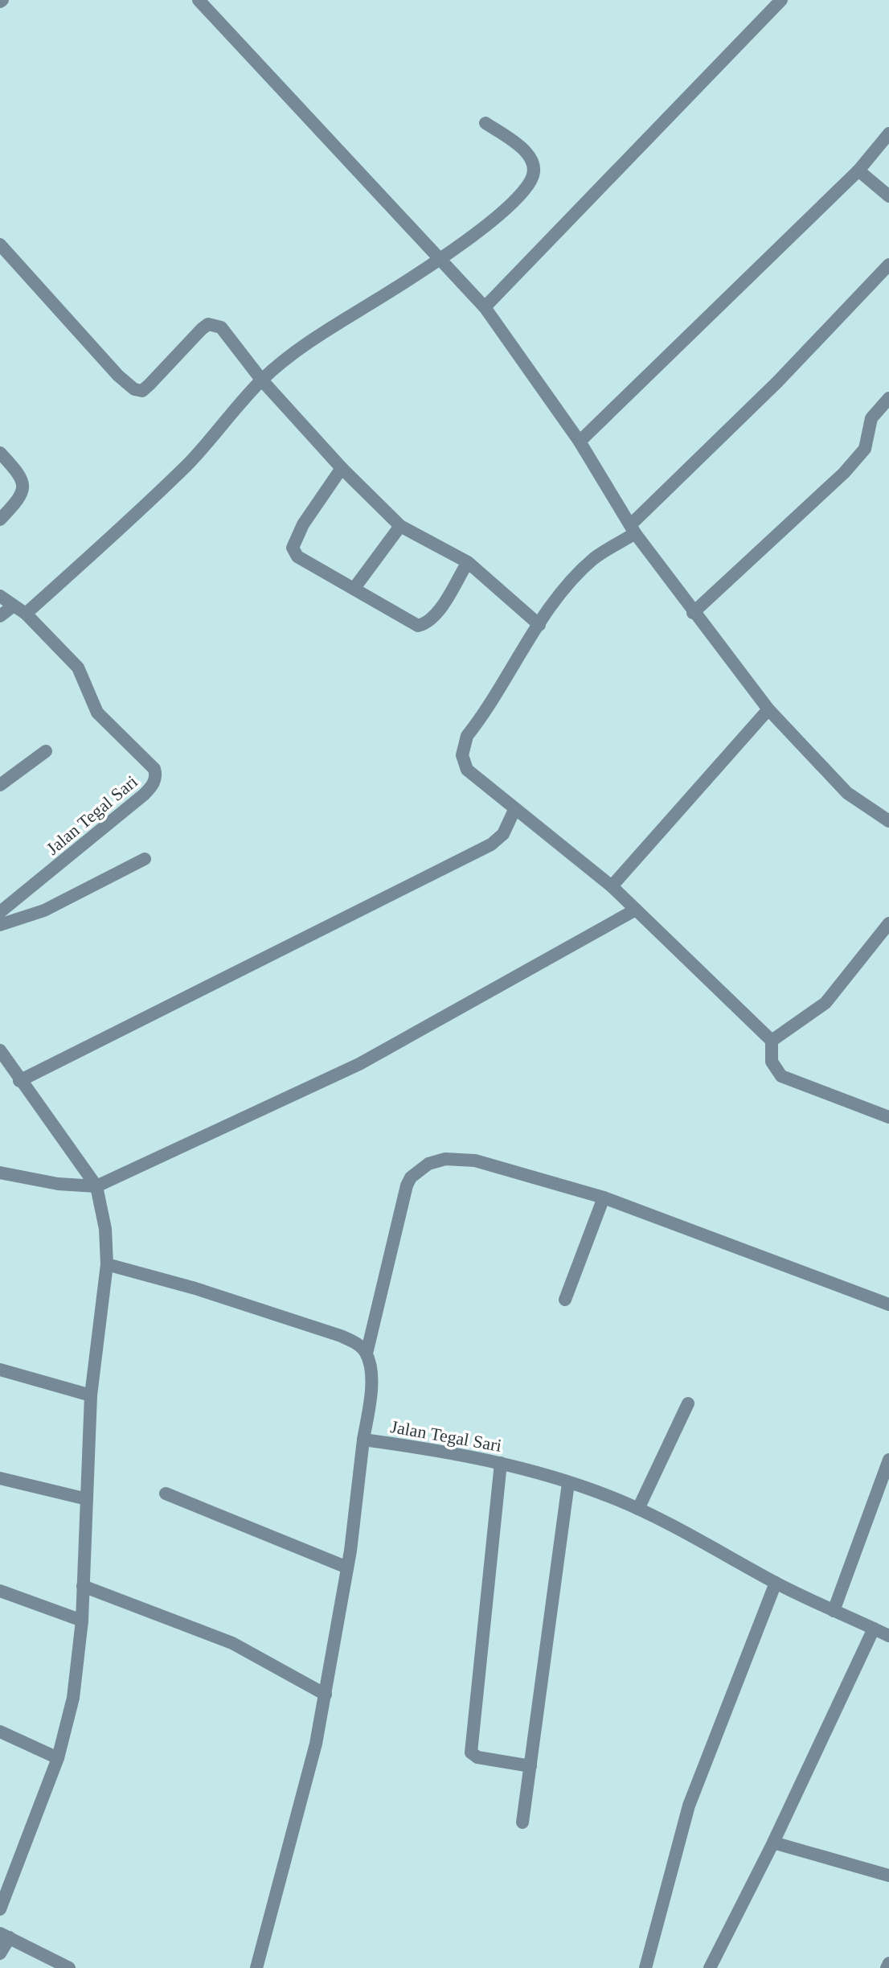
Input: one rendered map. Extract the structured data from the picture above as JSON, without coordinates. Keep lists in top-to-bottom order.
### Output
{
  "streets": {
    "street": ["Jalan Tegal Sari"]
  }
}
